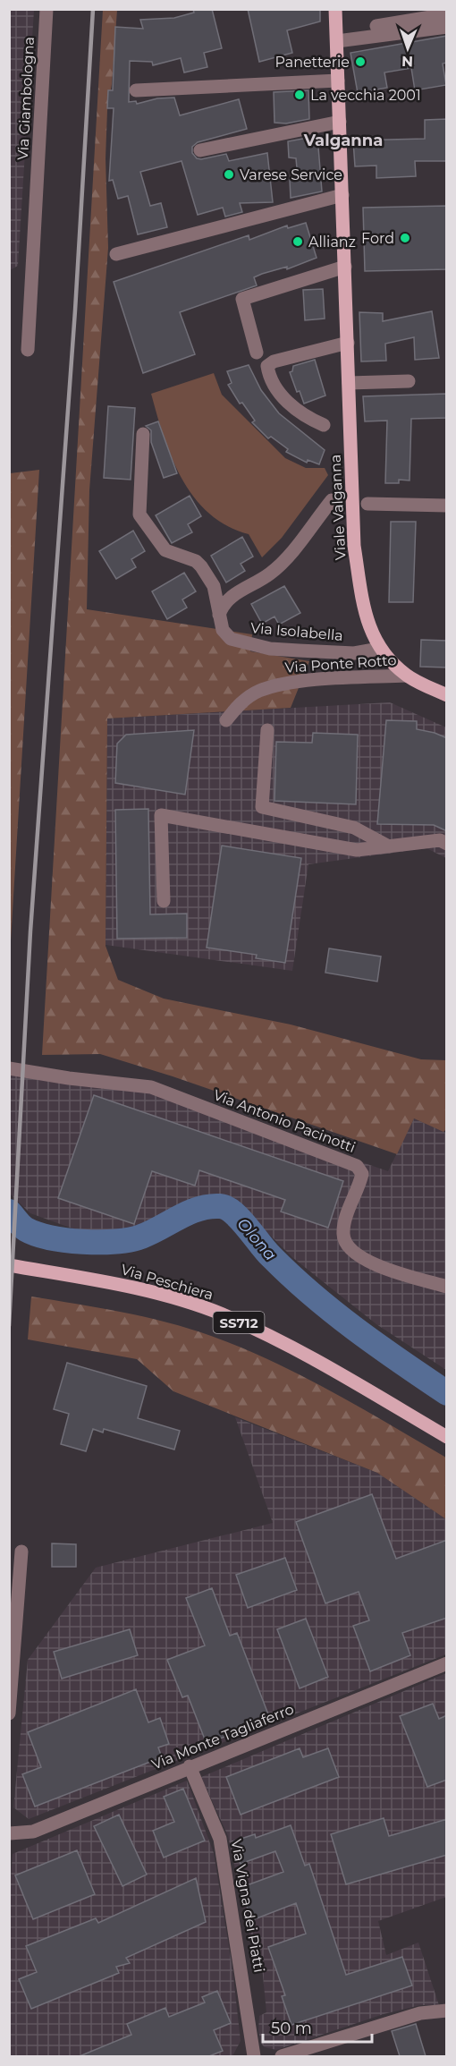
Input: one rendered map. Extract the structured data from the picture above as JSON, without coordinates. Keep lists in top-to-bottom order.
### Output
{
  "streets": {
    "main road": ["Viale Valganna", "Via Peschiera", "SS712"],
    "street": [
      "Via Giambologna",
      "Via Isolabella",
      "Via Ponte Rotto",
      "Via Antonio Pacinotti",
      "Via Monte Tagliaferro",
      "Via Vigna dei Piatti"
    ]
  },
  "crossings": [
    ["Viale Valganna", "Via Isolabella"],
    ["Viale Valganna", "Via Ponte Rotto"],
    ["Via Monte Tagliaferro", "Via Vigna dei Piatti"]
  ],
  "districts": ["Valganna"],
  "water": ["Olona"],
  "places": [
    "Panetterie",
    "La vecchia 2001",
    "Varese Service",
    "Ford",
    "Allianz"
  ],
  "scale_bar": "50 m",
  "north": "bottom"
}
